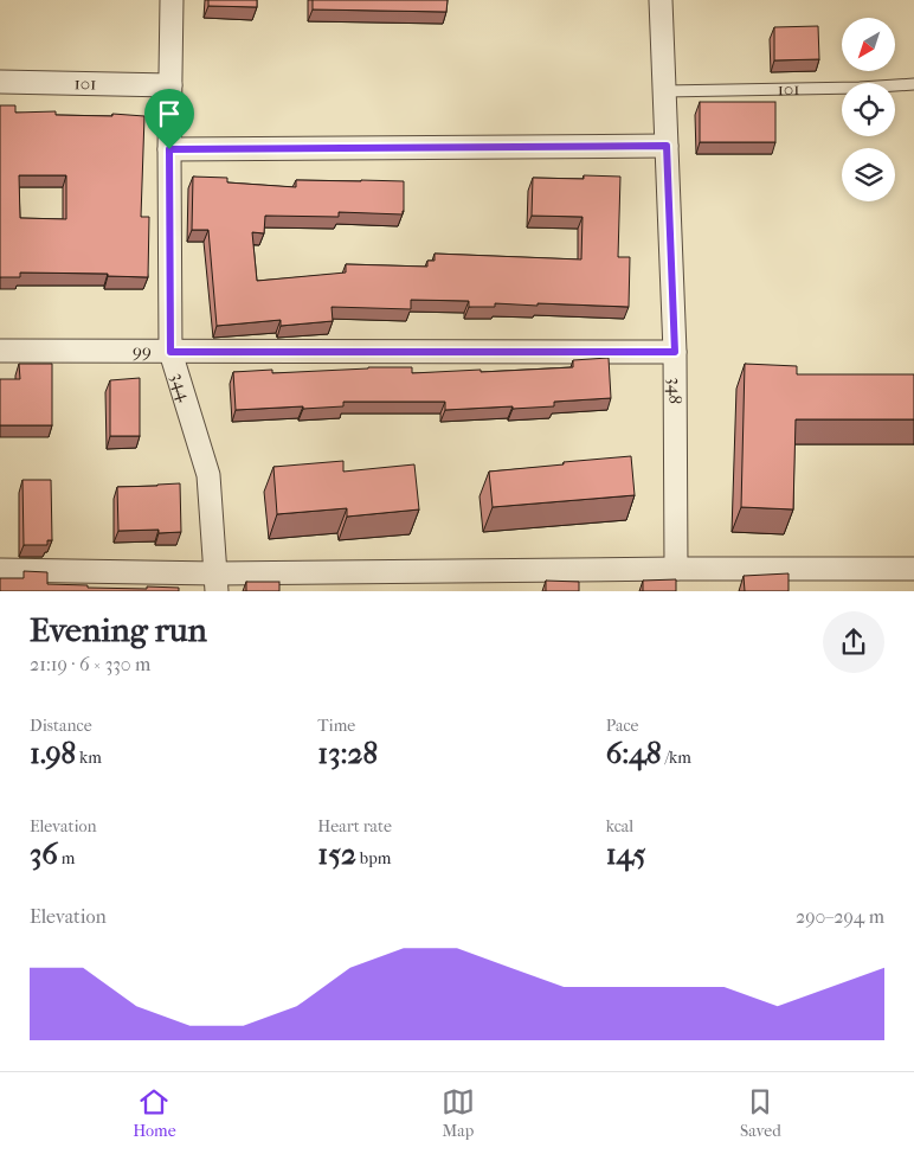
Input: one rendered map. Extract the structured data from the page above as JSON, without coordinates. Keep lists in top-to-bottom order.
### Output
{
  "streets": {
    "street": [
      "101",
      "99",
      "344",
      "348"
    ]
  },
  "crossings": [
    ["101", "344"],
    ["101", "348"],
    ["99", "344"],
    ["99", "348"]
  ],
  "north": "bottom left",
  "page": {
    "heading": ["Evening run", "21:19 · 6 × 330 m"],
    "stats": [
      ["Distance", "1.98 km"],
      ["Time", "13:28"],
      ["Pace", "6:48 /km"],
      ["Elevation", "36 m"],
      ["Heart rate", "152 bpm"],
      ["kcal", "145"]
    ],
    "chart": ["Elevation", "290–294 m"],
    "tabs": ["Home", "Map", "Saved"]
  }
}
